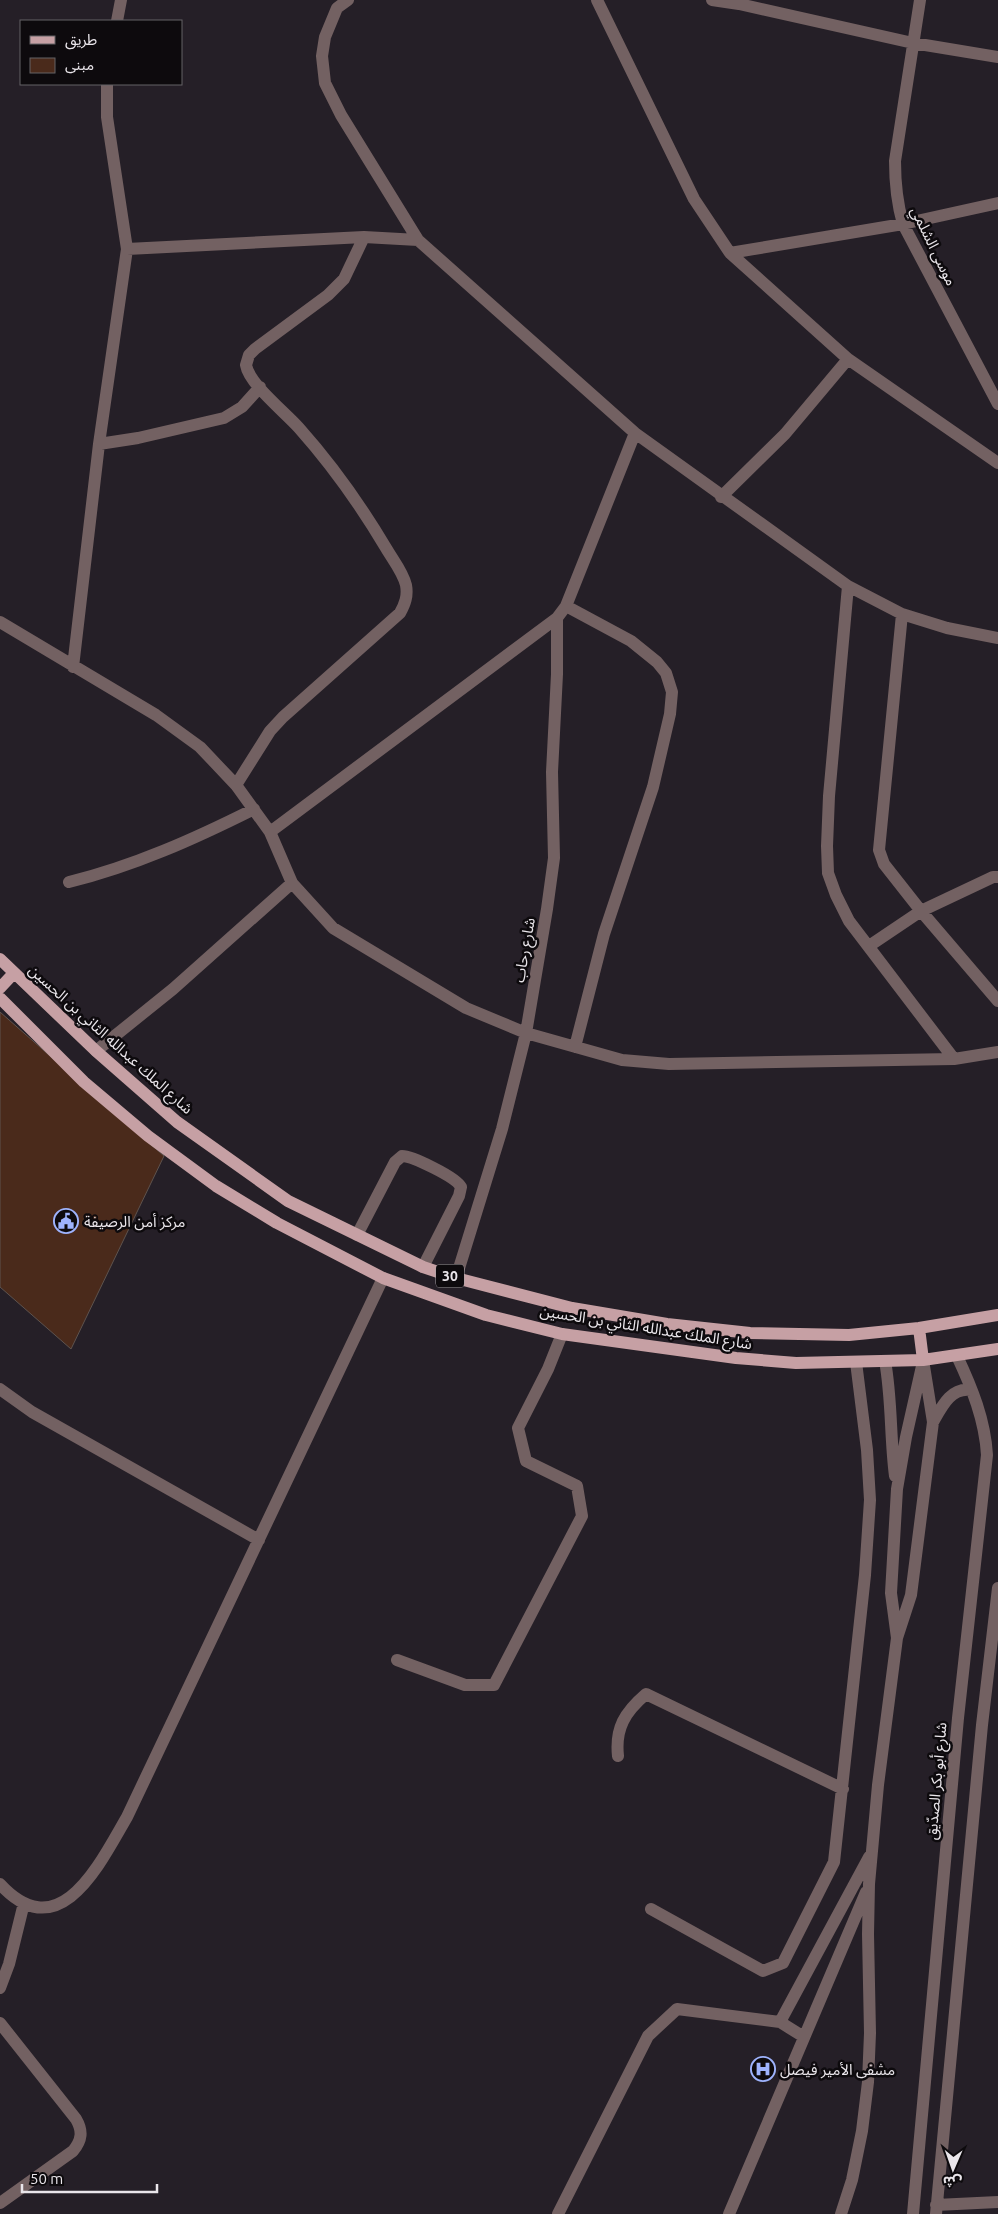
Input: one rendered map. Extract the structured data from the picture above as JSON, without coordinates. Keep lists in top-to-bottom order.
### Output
{
  "streets": {
    "main road": ["شارع الملك عبدالله الثاني بن الحسين", "30"],
    "street": ["موسى الشلمي", "شارع رحاب", "شارع أبو بكر الصدّيق"]
  },
  "crossings": [
    ["شارع رحاب", "شارع الملك عبدالله الثاني بن الحسين"],
    ["شارع الملك عبدالله الثاني بن الحسين", "شارع أبو بكر الصدّيق"]
  ],
  "places": {
    "public building": ["مركز أمن الرصيفة"],
    "hospital": ["مشفى الأمير فيصل"]
  },
  "legend": ["طريق", "مبنى"],
  "scale_bar": "50 m",
  "north": "bottom"
}
